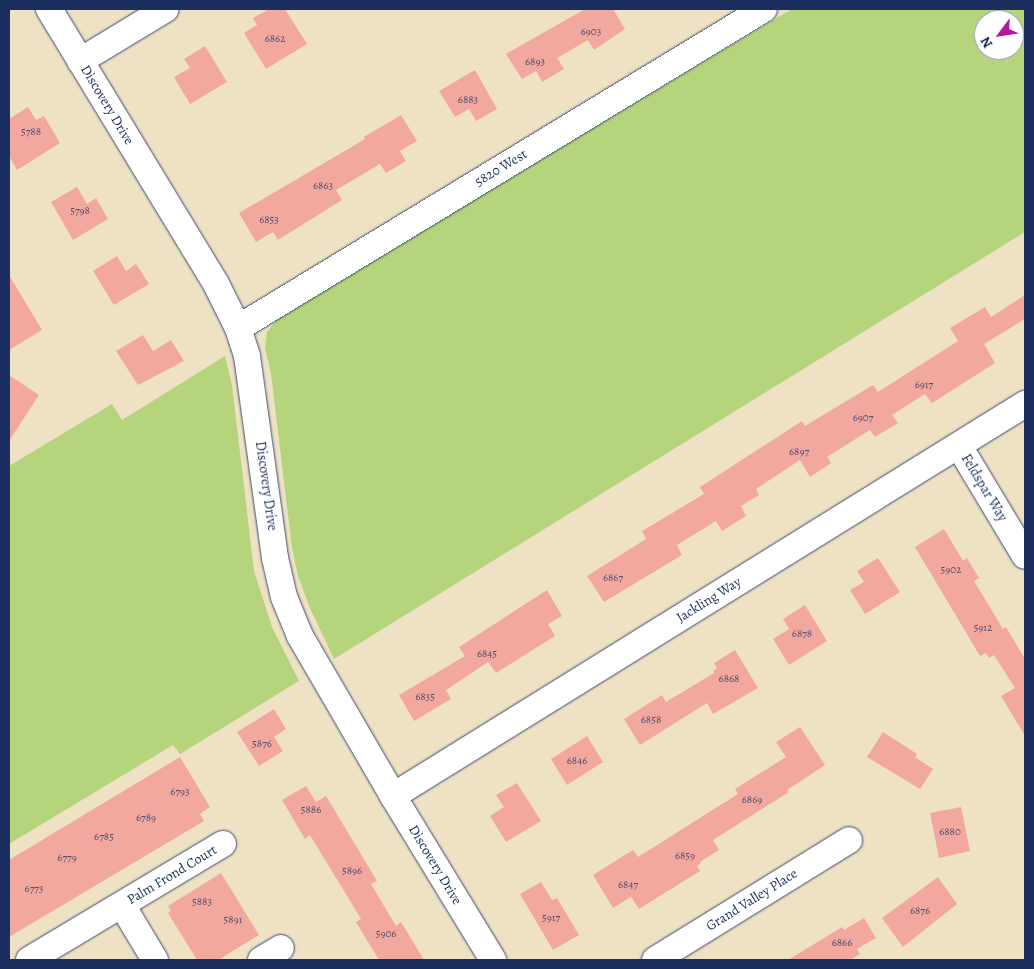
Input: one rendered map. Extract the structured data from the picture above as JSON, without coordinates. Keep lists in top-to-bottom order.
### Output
{
  "streets": {
    "street": [
      "Discovery Drive",
      "5820 West",
      "Feldspar Way",
      "Jackling Way",
      "Palm Frond Court",
      "Grand Valley Place"
    ]
  },
  "crossings": [
    ["Discovery Drive", "5820 West"],
    ["Discovery Drive", "Jackling Way"],
    ["Feldspar Way", "Jackling Way"]
  ],
  "house_numbers": [
    "6903",
    "6862",
    "6893",
    "6883",
    "5788",
    "6863",
    "5798",
    "6853",
    "6917",
    "6907",
    "6897",
    "5902",
    "6867",
    "5912",
    "6878",
    "6845",
    "6868",
    "6835",
    "6858",
    "5876",
    "6846",
    "6793",
    "6869",
    "5886",
    "6789",
    "6880",
    "6785",
    "6859",
    "6779",
    "5896",
    "6847",
    "6773",
    "5883",
    "6876",
    "5917",
    "5891",
    "5906",
    "6866"
  ],
  "north": "bottom left"
}
